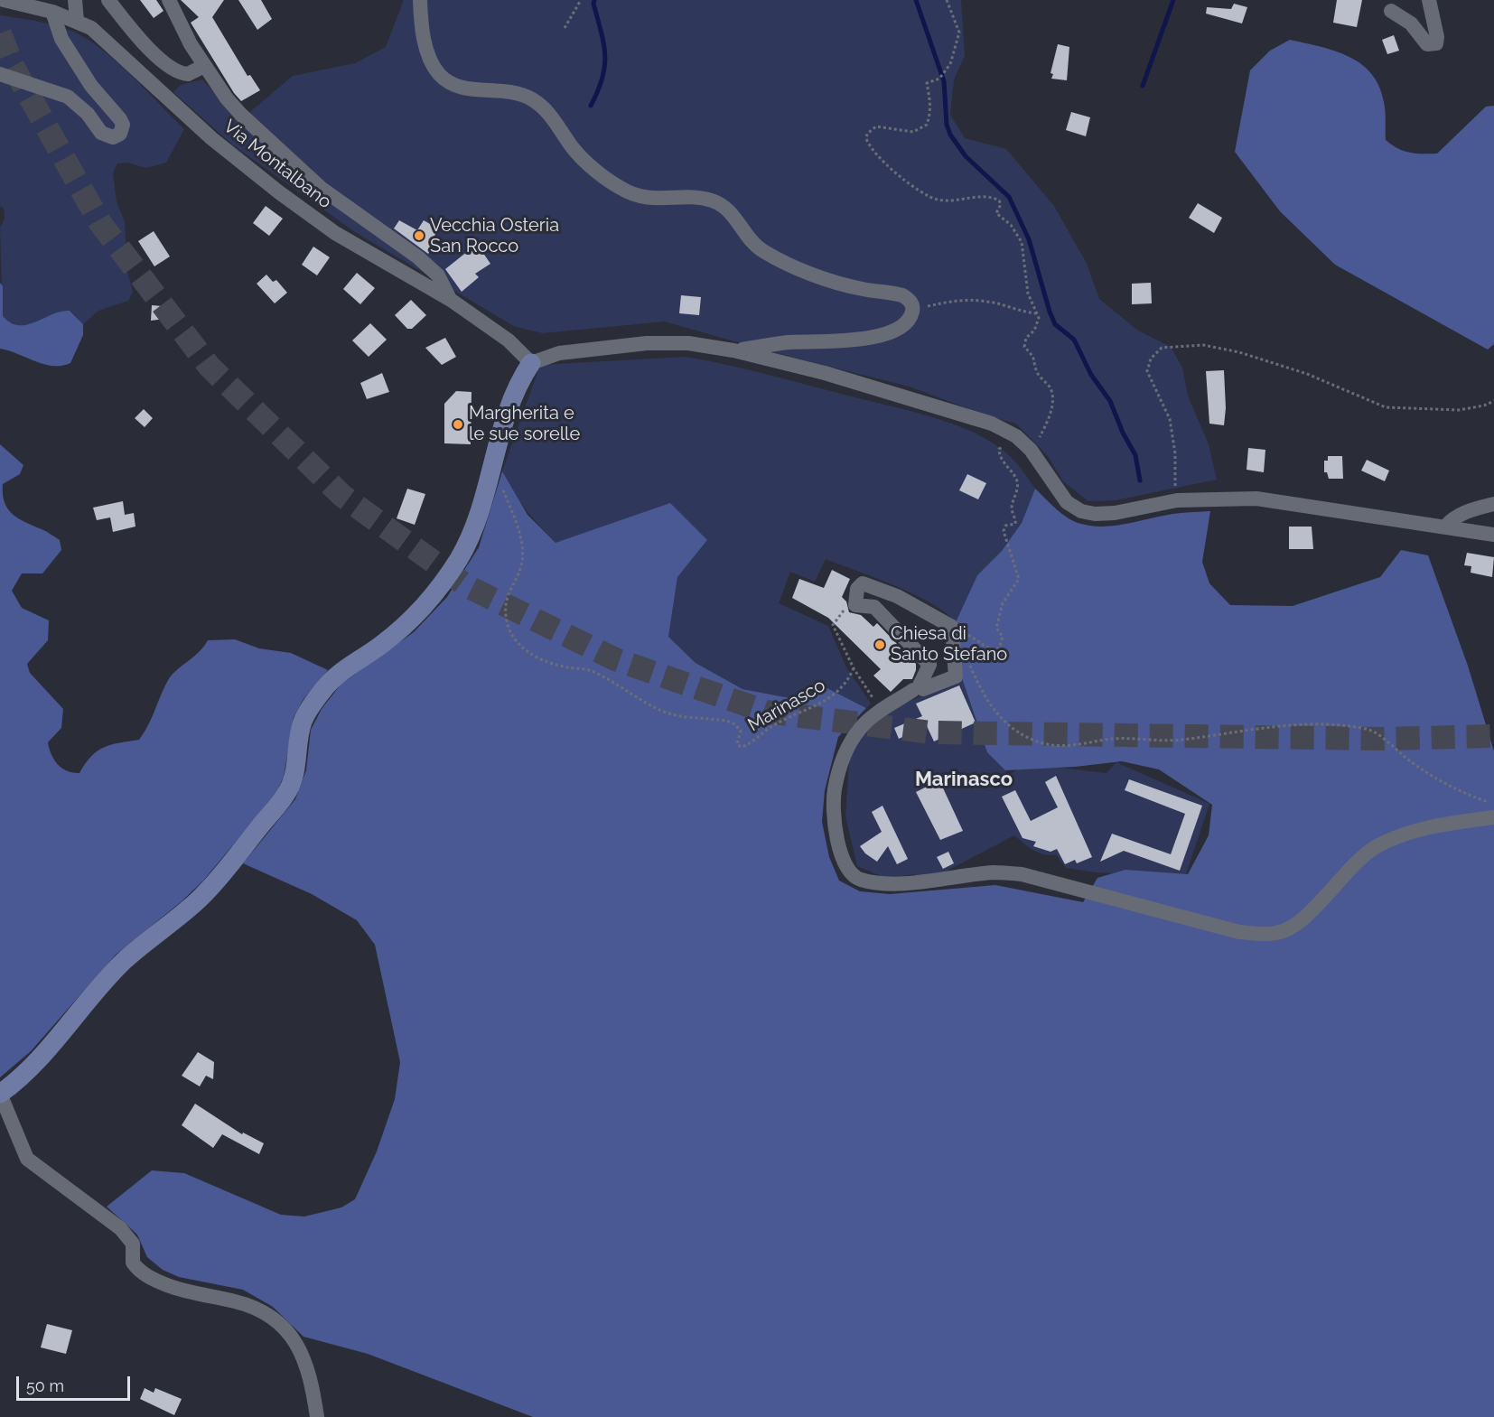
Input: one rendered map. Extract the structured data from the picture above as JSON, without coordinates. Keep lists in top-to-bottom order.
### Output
{
  "streets": {
    "street": ["Via Montalbano"],
    "path": ["Marinasco"]
  },
  "districts": ["Marinasco"],
  "places": ["Vecchia Osteria San Rocco", "Margherita e le sue sorelle", "Chiesa di Santo Stefano"],
  "scale_bar": "50 m"
}
